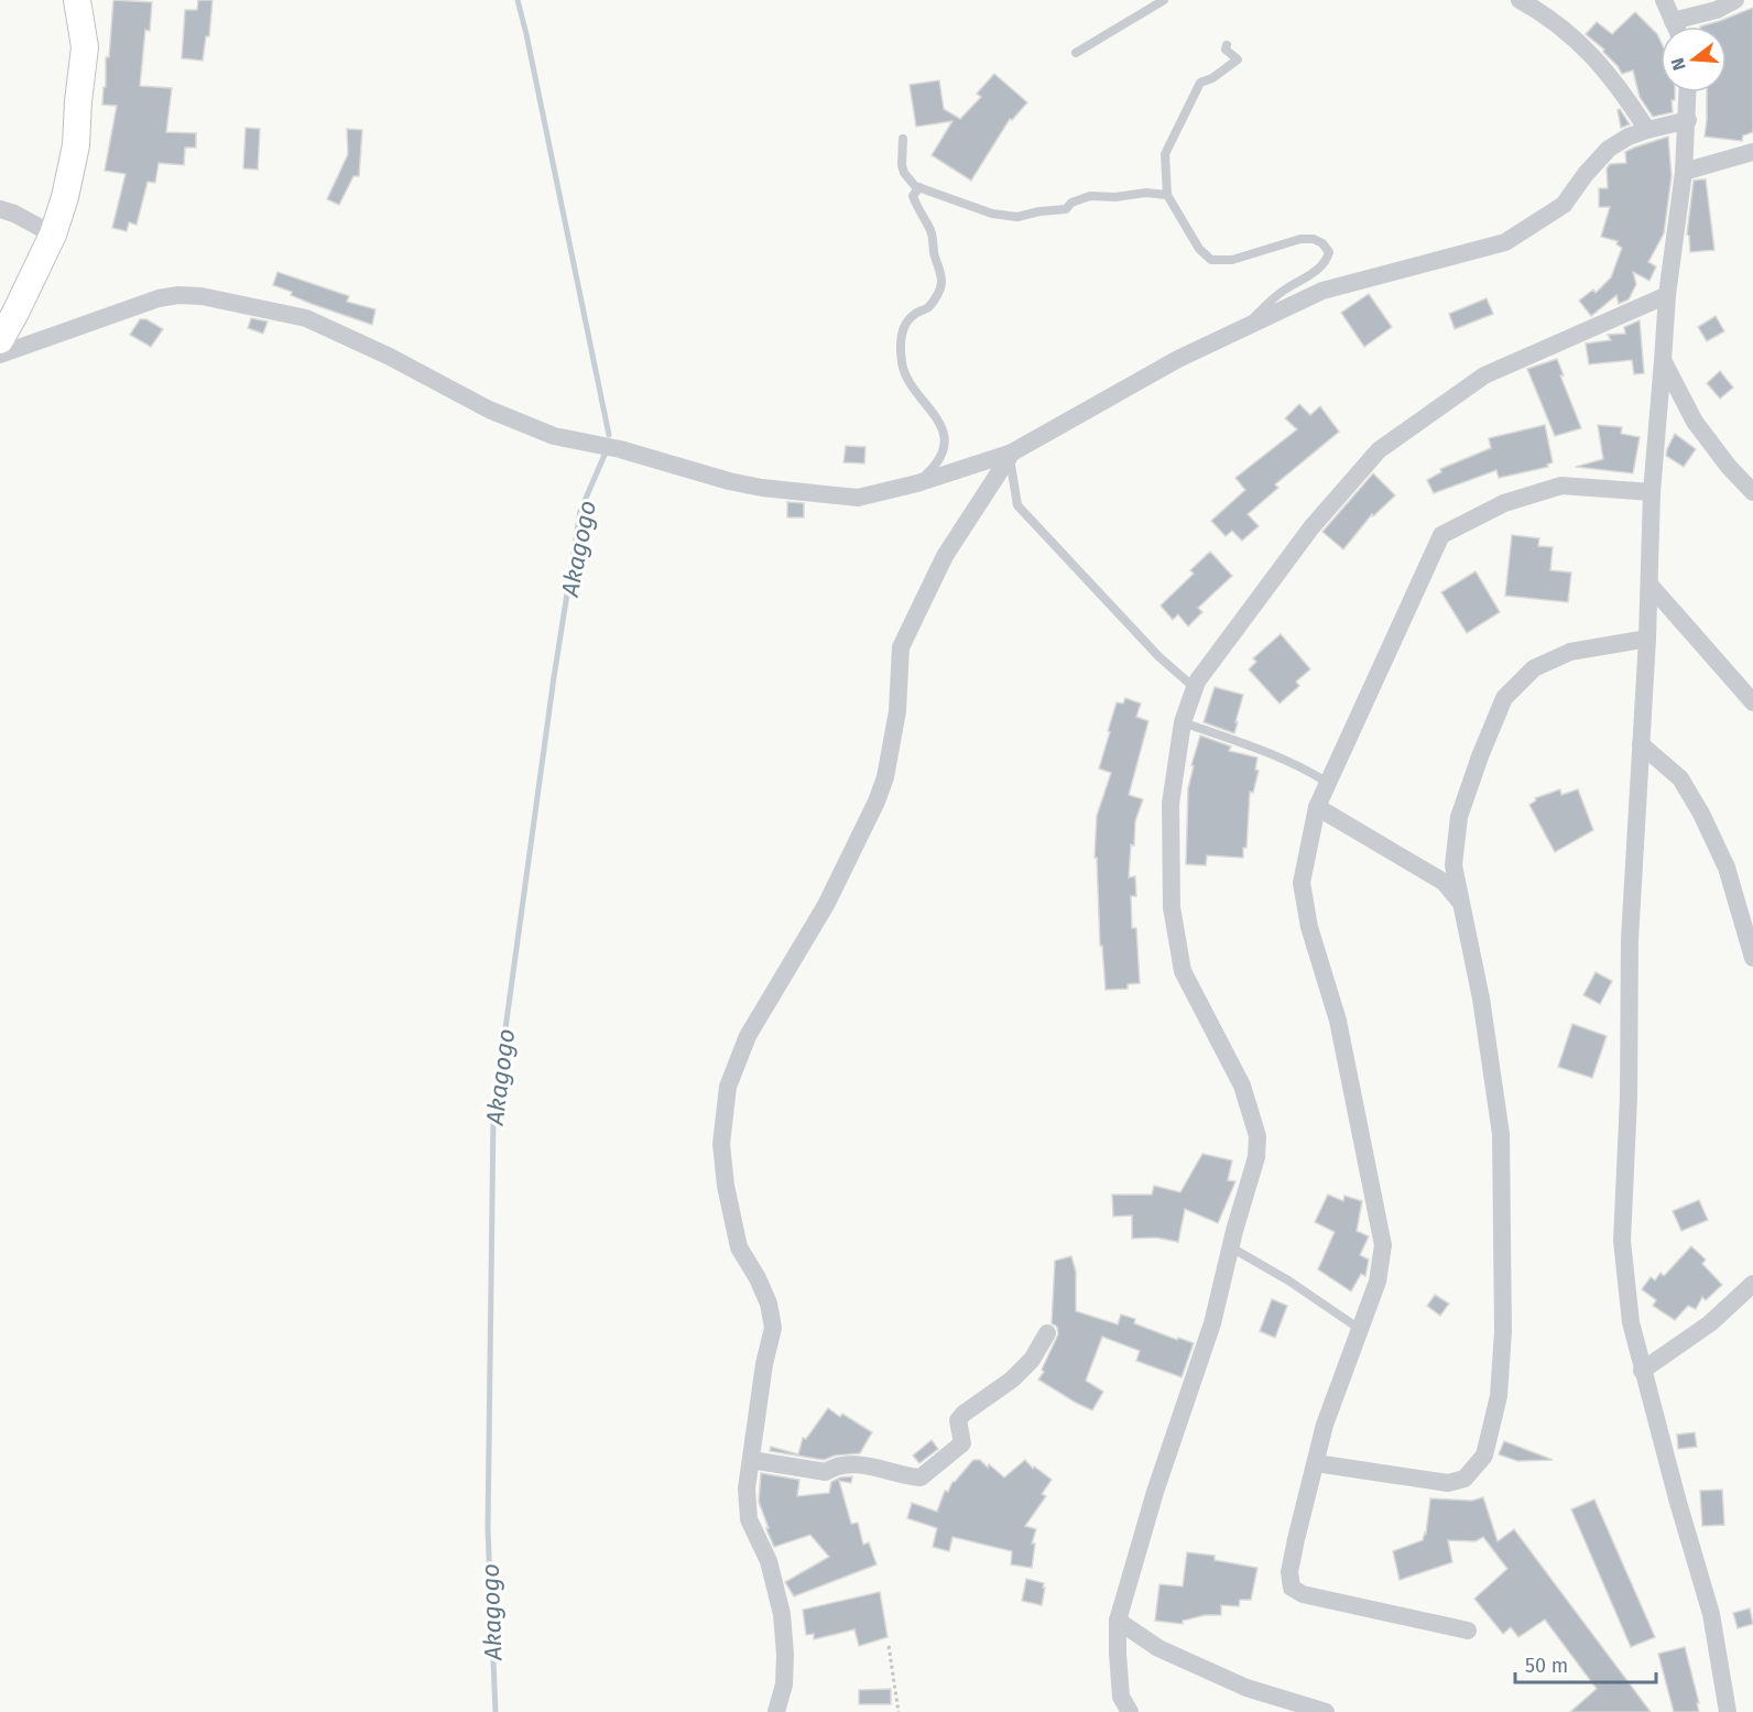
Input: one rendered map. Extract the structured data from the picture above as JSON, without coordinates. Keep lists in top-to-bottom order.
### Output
{
  "water": ["Akagogo"],
  "scale_bar": "50 m",
  "north": "left"
}
